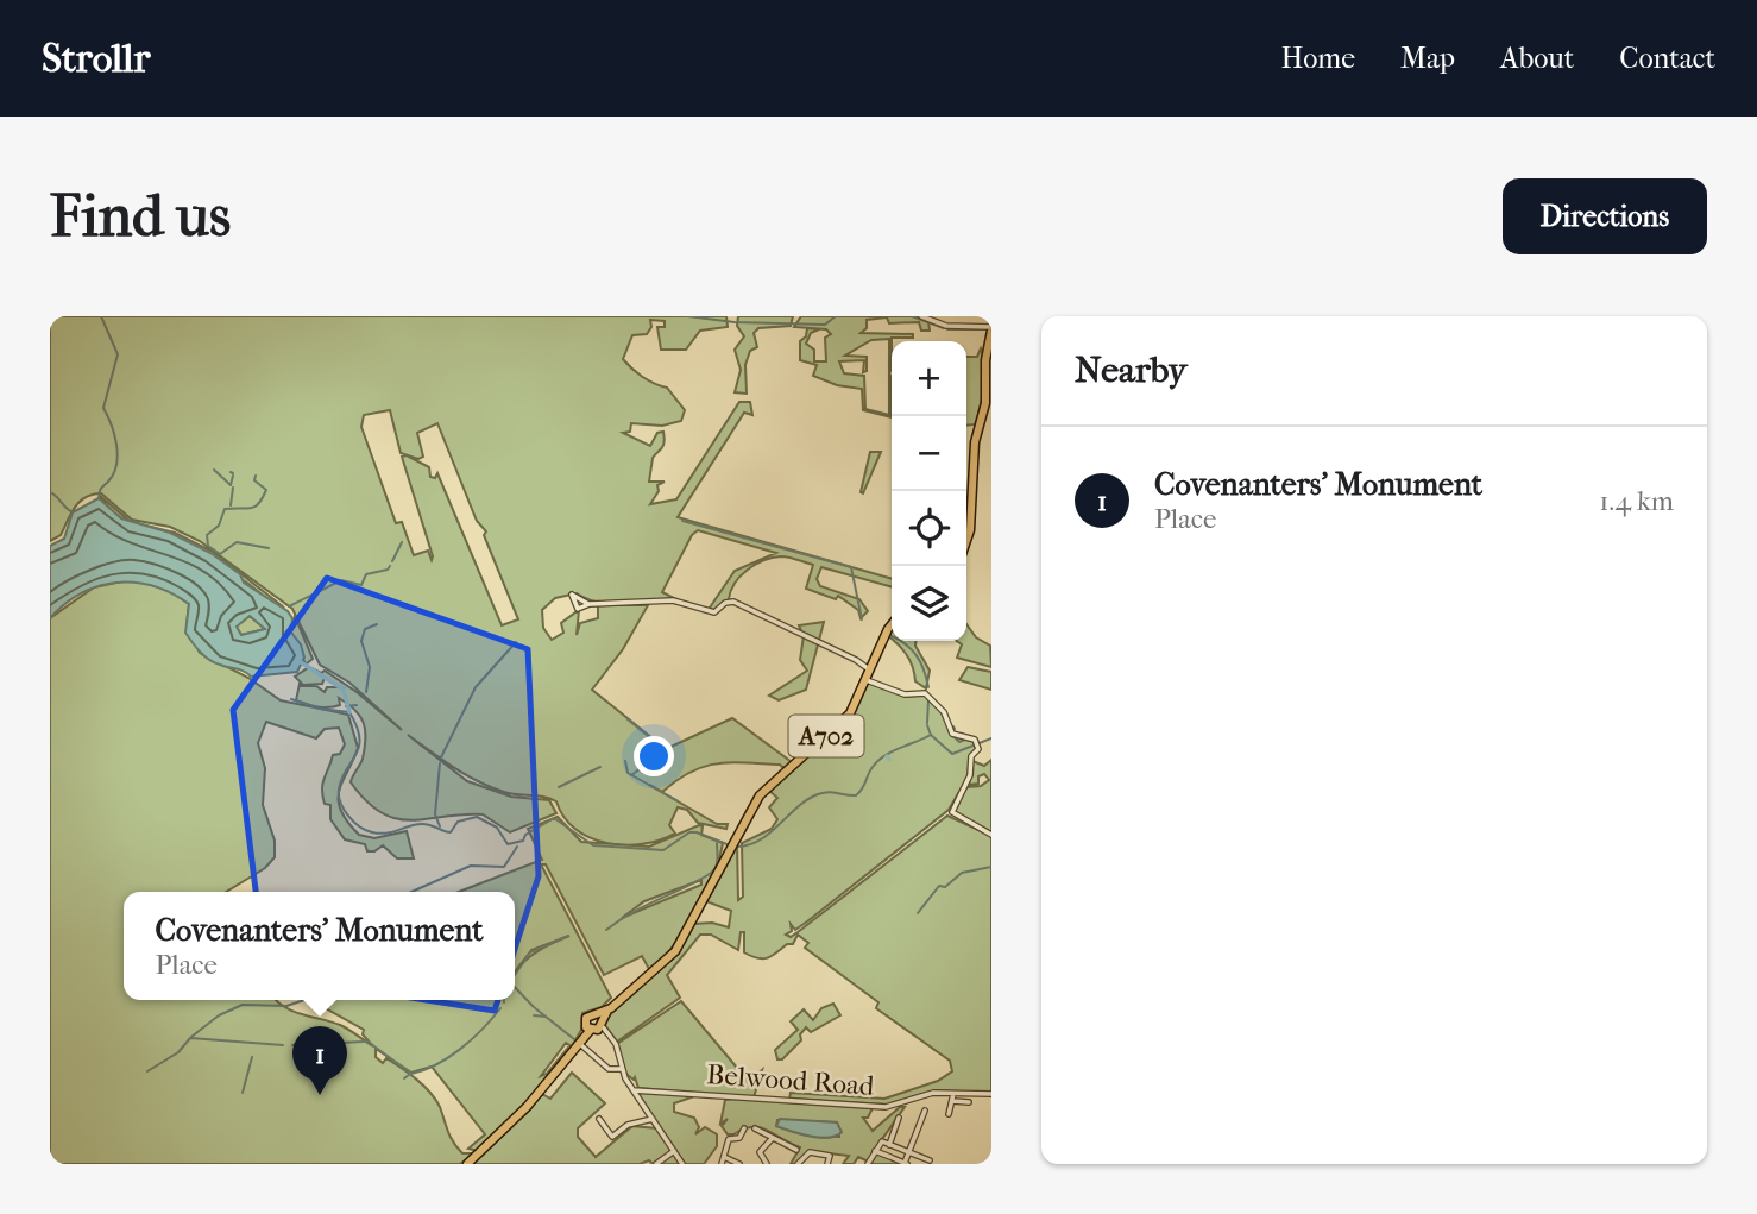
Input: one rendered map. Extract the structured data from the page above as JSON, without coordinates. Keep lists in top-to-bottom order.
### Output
{
  "streets": {
    "highway": ["A702"],
    "street": ["Belwood Road"]
  },
  "page": {
    "header": "Strollr",
    "nav": [
      "Home",
      "Map",
      "About",
      "Contact"
    ],
    "buttons": "Directions",
    "title": "Find us",
    "heading": "Nearby",
    "map_buttons": ["+", "−"],
    "list": [
      {
        "mark": "1",
        "name": "Covenanters' Monument",
        "note": "Place",
        "value": "1.4 km"
      }
    ],
    "popup": ["Covenanters' Monument", "Place"],
    "pins": "1"
  }
}
